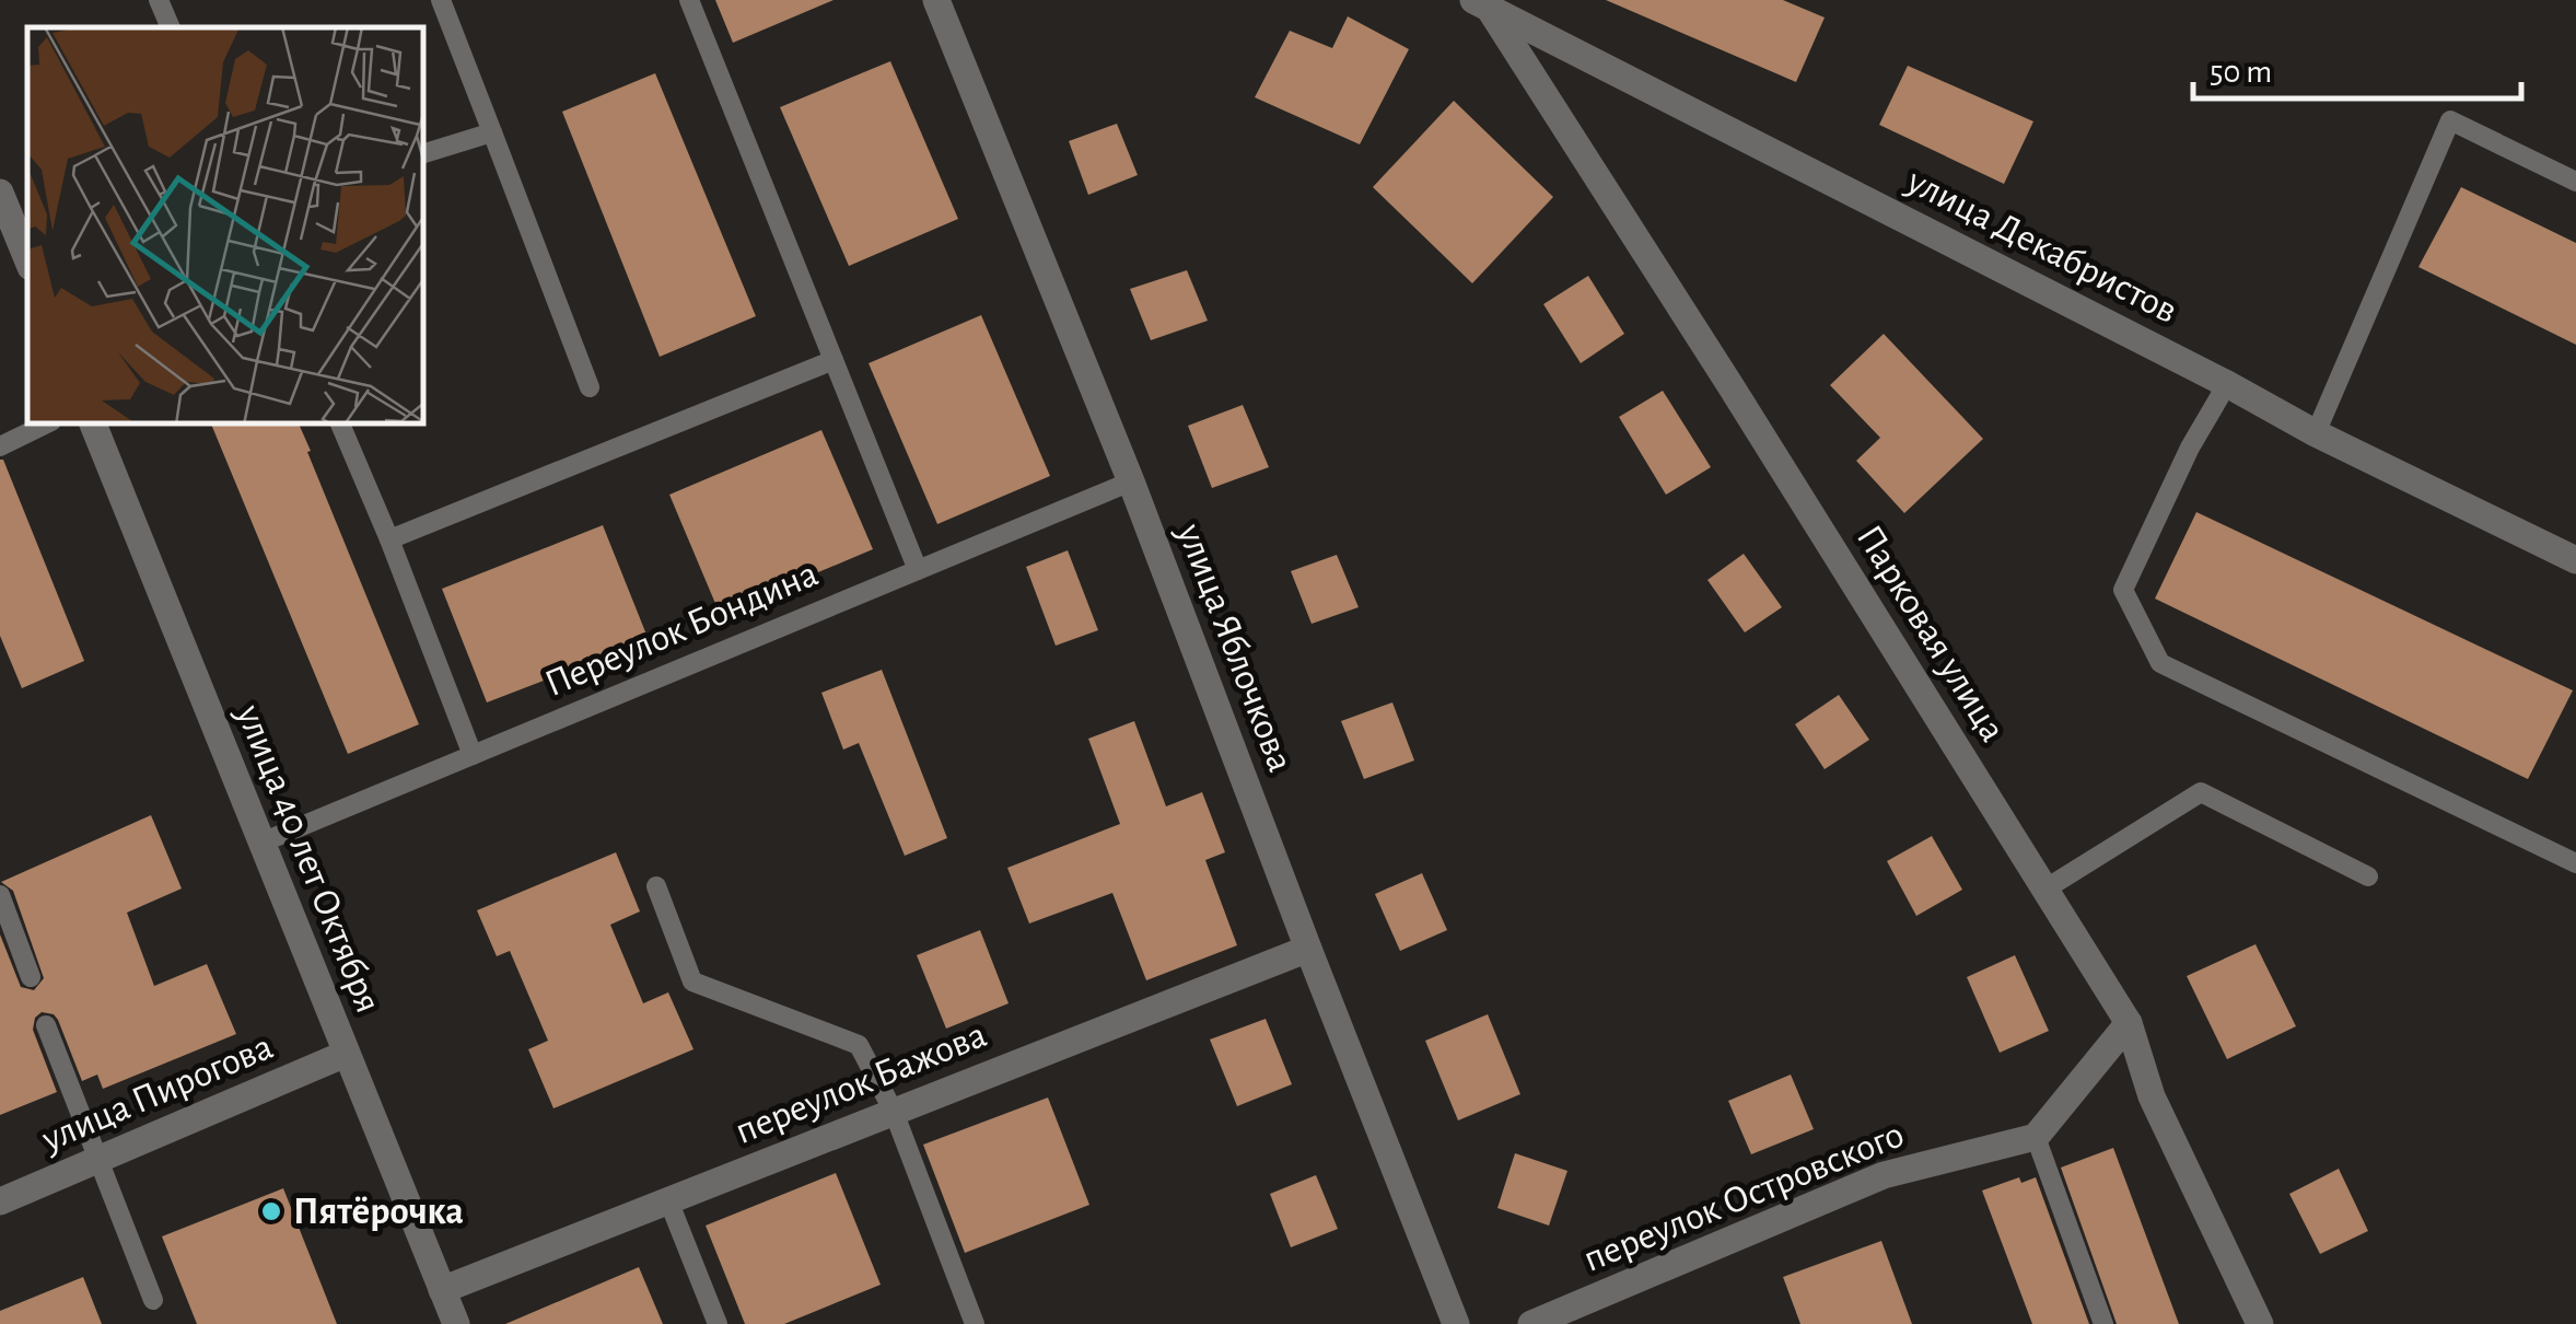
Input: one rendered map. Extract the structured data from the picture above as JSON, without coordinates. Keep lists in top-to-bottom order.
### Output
{
  "streets": {
    "street": [
      "улица Декабристов",
      "Парковая улица",
      "улица Яблочкова",
      "улица 40 лет Октября",
      "переулок Бажова",
      "улица Пирогова",
      "переулок Островского"
    ],
    "lane": ["Переулок Бондина"]
  },
  "crossings": [
    ["улица Декабристов", "Парковая улица"],
    ["Переулок Бондина", "улица Яблочкова"],
    ["Переулок Бондина", "улица 40 лет Октября"],
    ["улица Яблочкова", "переулок Бажова"],
    ["улица 40 лет Октября", "переулок Бажова"],
    ["улица 40 лет Октября", "улица Пирогова"]
  ],
  "places": ["Пятёрочка"],
  "scale_bar": "50 m"
}
